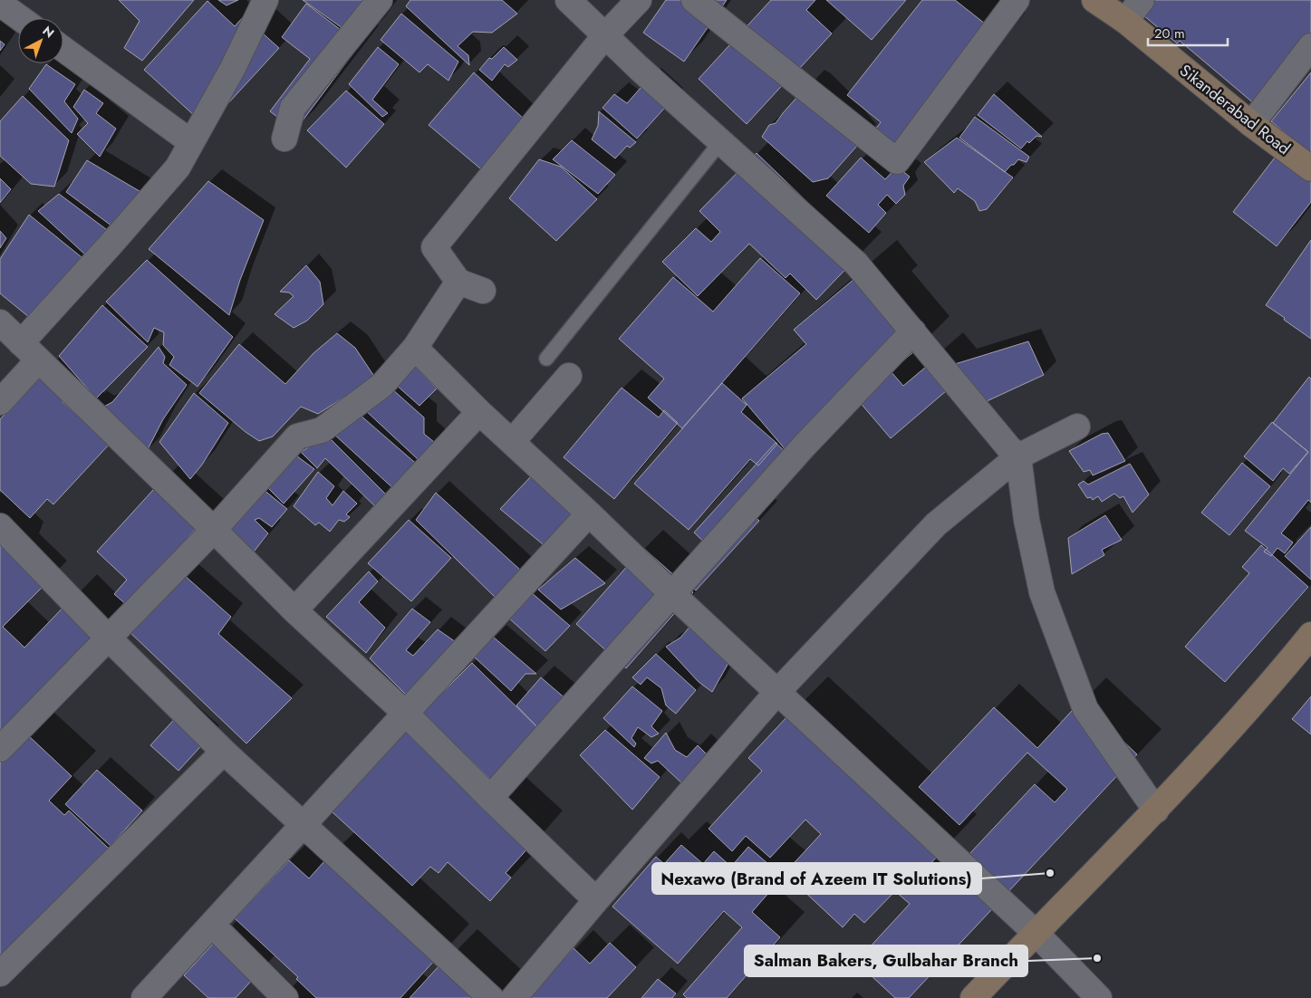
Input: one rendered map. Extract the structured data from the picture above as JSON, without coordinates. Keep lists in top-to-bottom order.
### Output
{
  "streets": {
    "main road": ["Sikanderabad Road"]
  },
  "places": ["Nexawo (Brand of Azeem IT Solutions)", "Salman Bakers, Gulbahar Branch"],
  "scale_bar": "20 m",
  "north": "top right"
}
